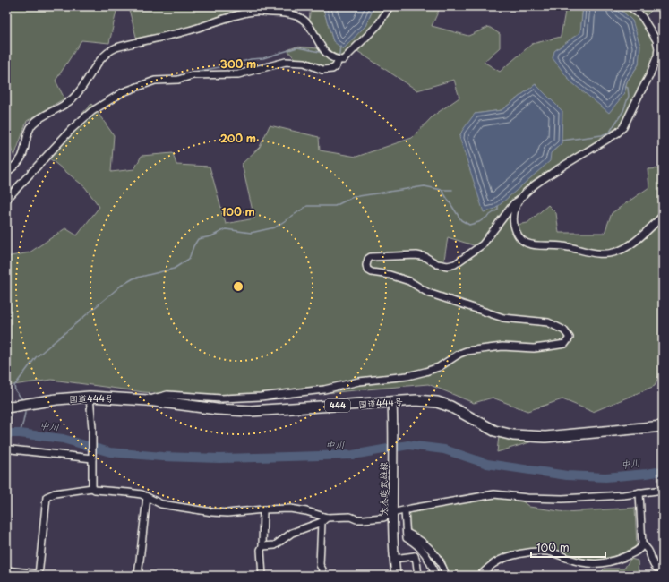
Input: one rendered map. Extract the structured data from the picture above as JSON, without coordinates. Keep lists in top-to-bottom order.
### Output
{
  "streets": {
    "highway": ["国道444号", "444"],
    "main road": ["大木庭武雄線"]
  },
  "crossings": [
    ["国道444号", "大木庭武雄線"]
  ],
  "water": ["中川"],
  "scale_bar": "100 m",
  "rings": ["300 m", "200 m", "100 m"]
}
